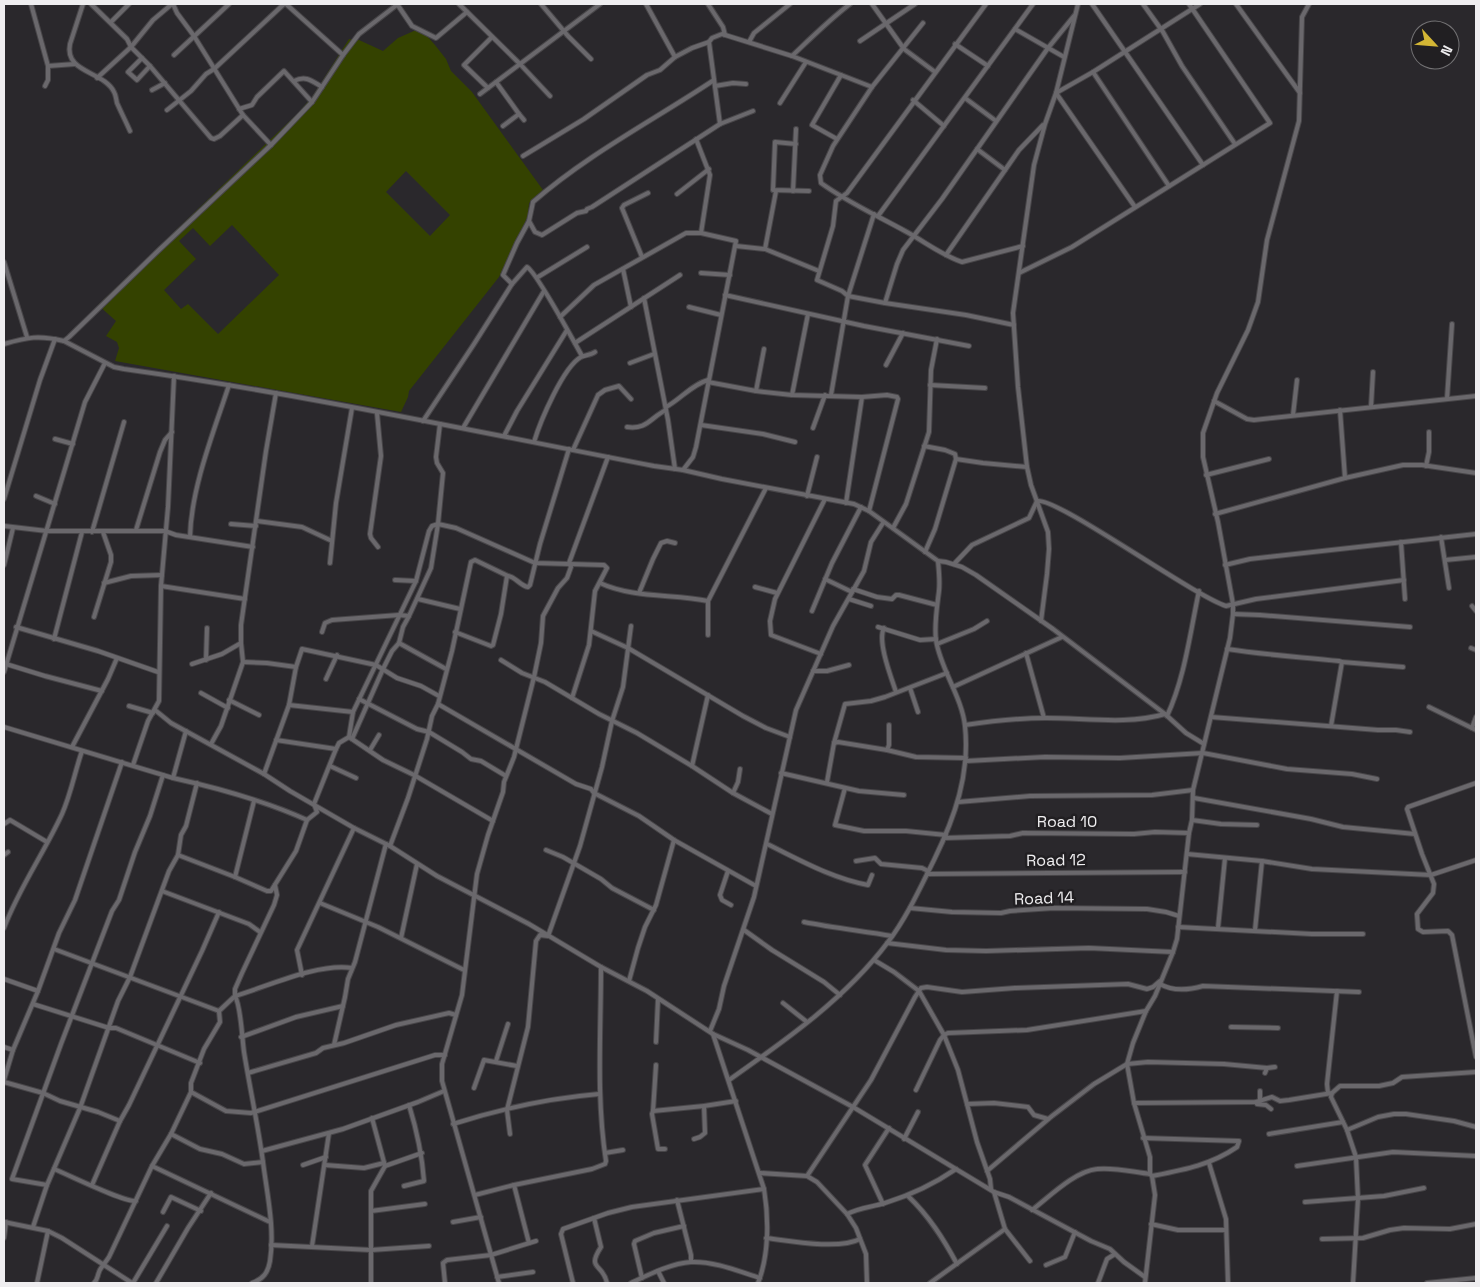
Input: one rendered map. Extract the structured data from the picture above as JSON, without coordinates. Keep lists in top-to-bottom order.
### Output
{
  "streets": {
    "street": ["Road 10", "Road 12", "Road 14"]
  },
  "north": "bottom right"
}
